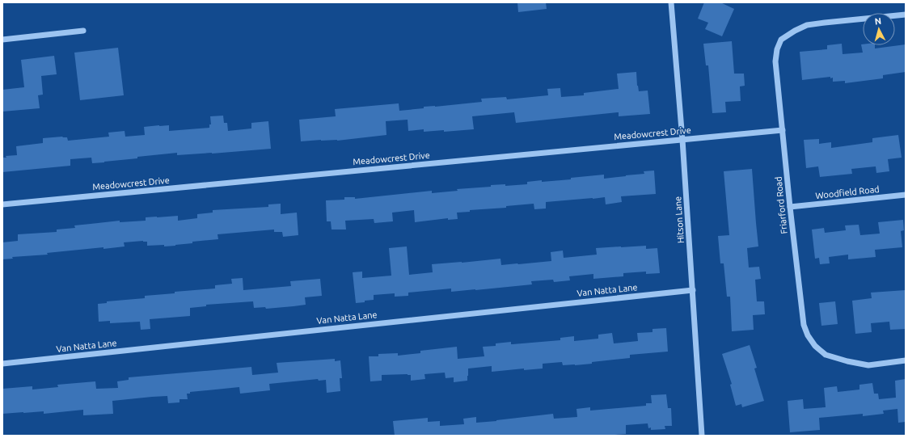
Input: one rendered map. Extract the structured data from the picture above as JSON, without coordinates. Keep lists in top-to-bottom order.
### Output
{
  "streets": {
    "street": [
      "Meadowcrest Drive",
      "Woodfield Road",
      "Friarford Road",
      "Hitson Lane",
      "Van Natta Lane"
    ]
  },
  "crossings": [
    ["Meadowcrest Drive", "Friarford Road"],
    ["Meadowcrest Drive", "Hitson Lane"],
    ["Woodfield Road", "Friarford Road"],
    ["Hitson Lane", "Van Natta Lane"]
  ],
  "north": "top"
}
